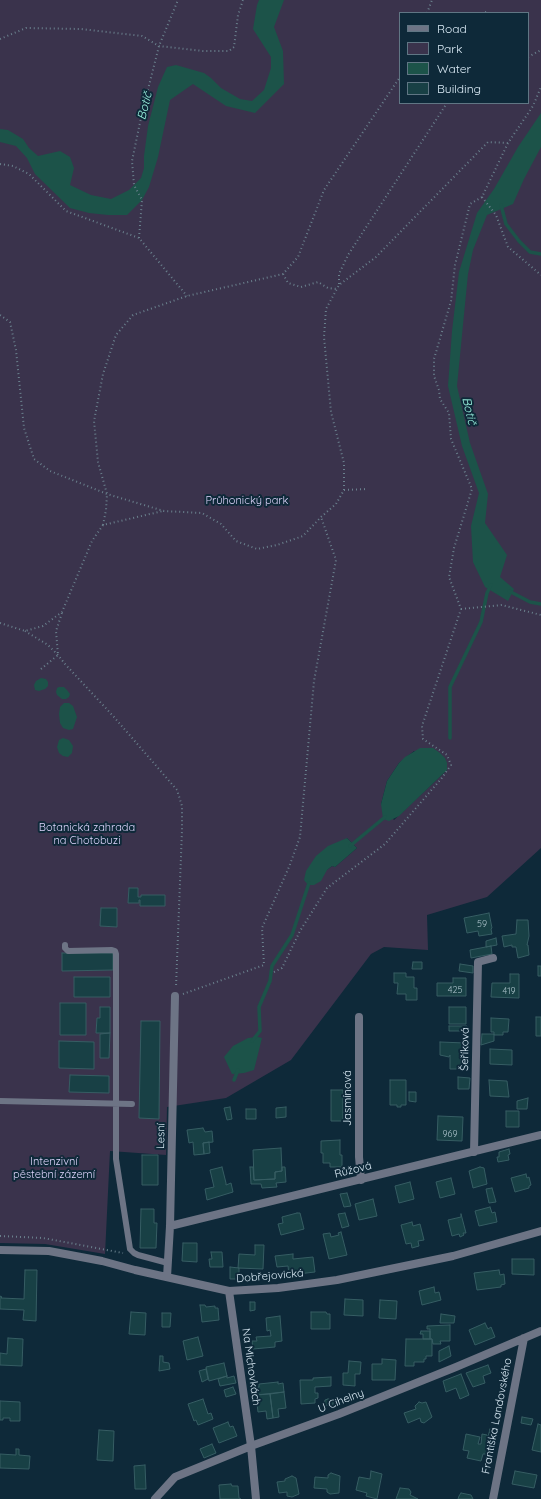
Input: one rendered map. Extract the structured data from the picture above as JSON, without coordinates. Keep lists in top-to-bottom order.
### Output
{
  "streets": {
    "street": [
      "Šeříková",
      "Jasmínová",
      "Lesní",
      "Růžová",
      "Dobřejovická",
      "Na Michovkách",
      "U Cihelny",
      "Františka Landovského"
    ]
  },
  "crossings": [
    ["Šeříková", "Růžová"],
    ["Jasmínová", "Růžová"],
    ["Lesní", "Růžová"],
    ["Lesní", "Dobřejovická"],
    ["Dobřejovická", "Na Michovkách"],
    ["Na Michovkách", "U Cihelny"],
    ["U Cihelny", "Františka Landovského"]
  ],
  "water": ["Botič"],
  "parks": ["Průhonický park", "Botanická zahrada na Chotobuzi", "Intenzivní pěstební zázemí"],
  "house_numbers": [
    "59",
    "425",
    "419",
    "969"
  ],
  "legend": [
    "Road",
    "Park",
    "Water",
    "Building"
  ]
}
